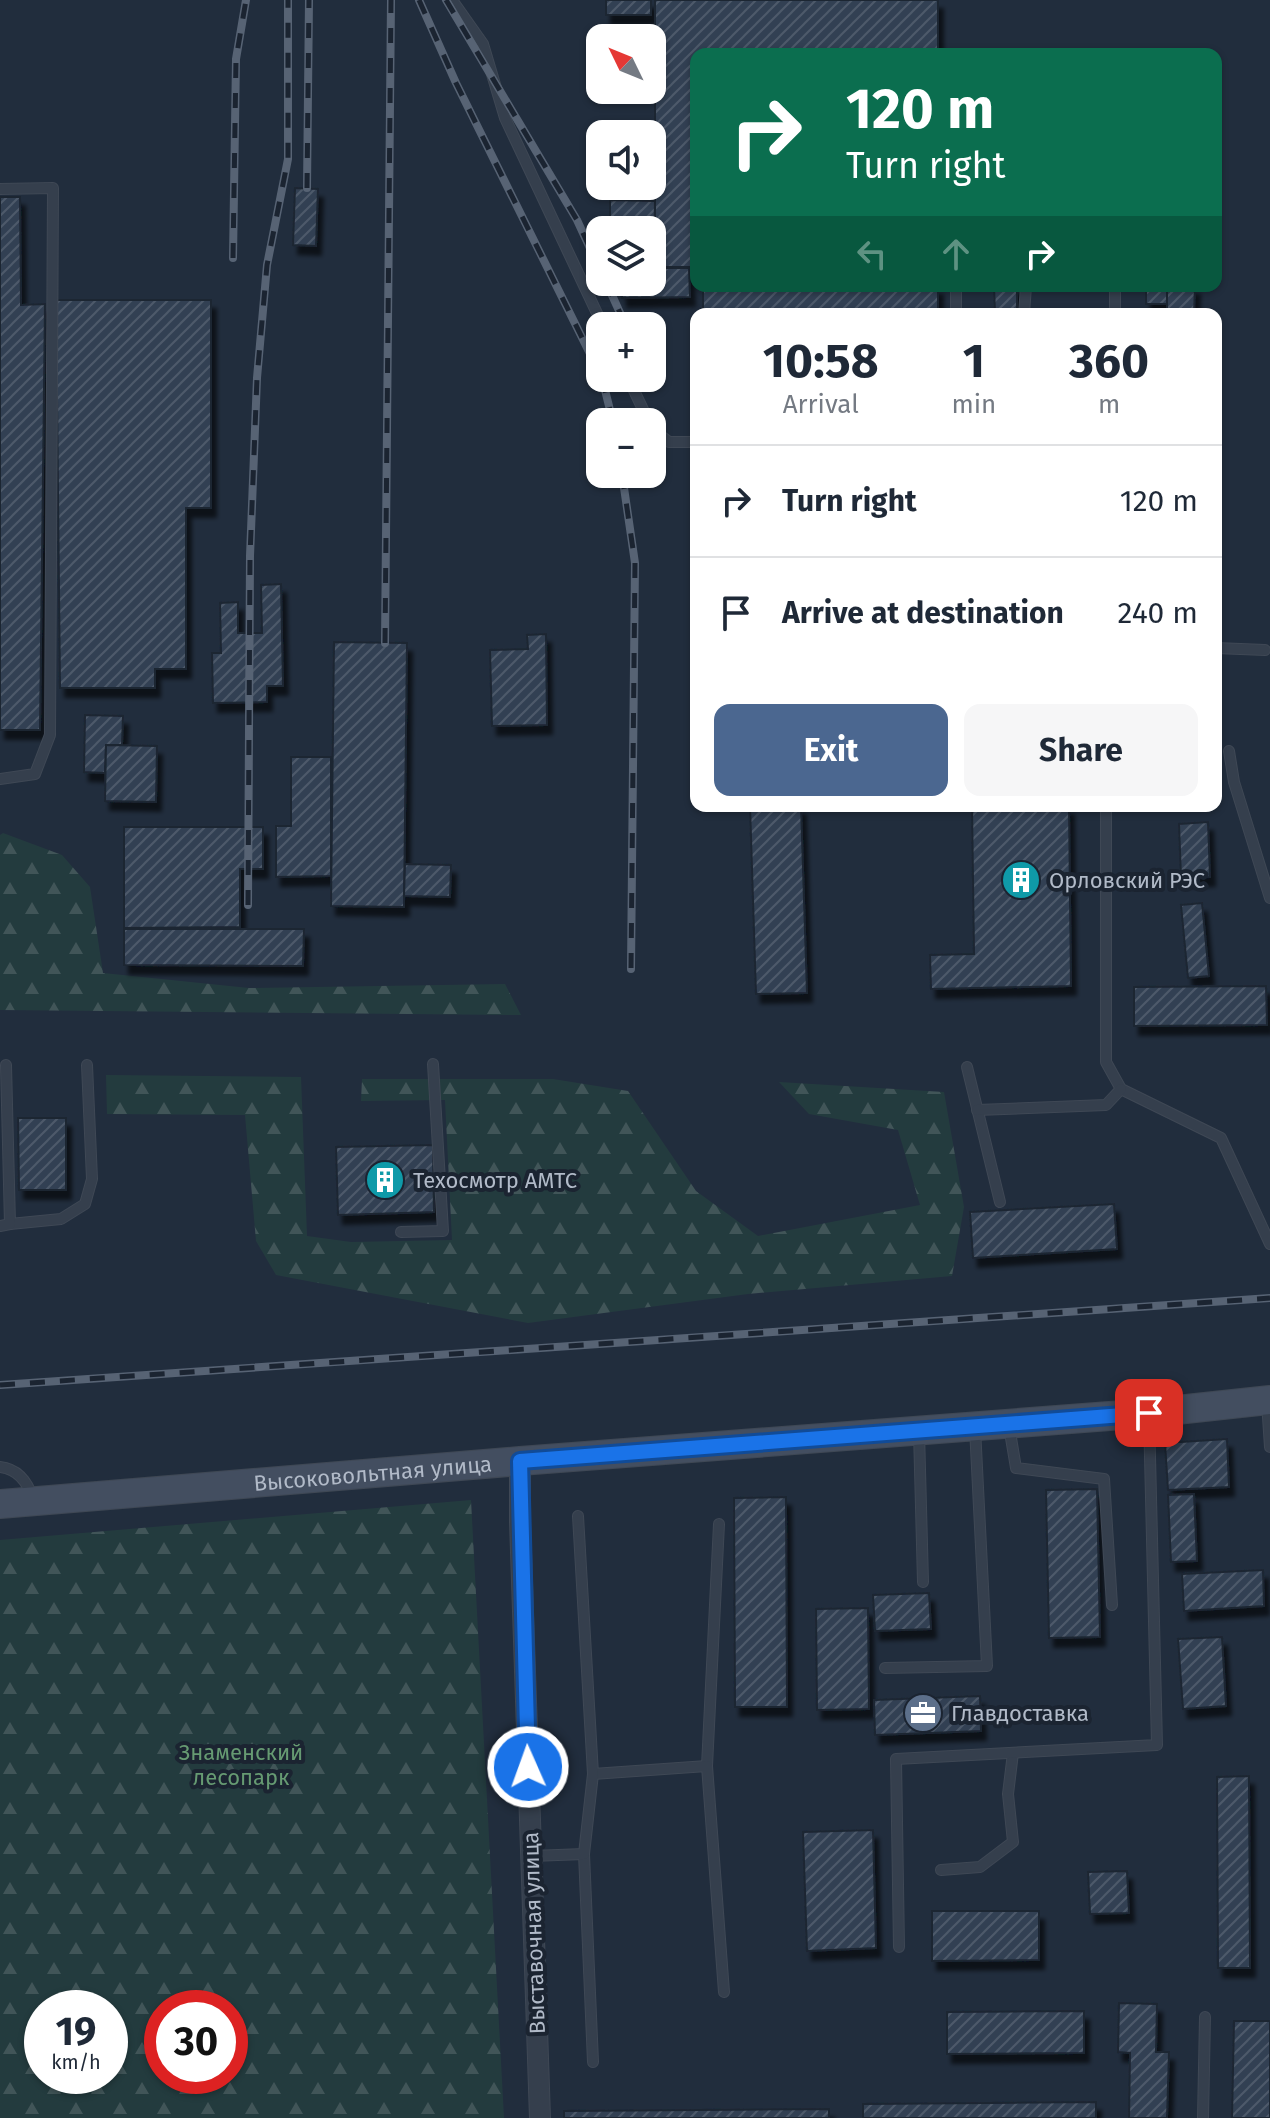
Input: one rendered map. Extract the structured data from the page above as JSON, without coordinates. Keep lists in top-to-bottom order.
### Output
{
  "streets": {
    "main road": ["Высоковольтная улица"],
    "street": ["Выставочная улица"]
  },
  "crossings": [
    ["Высоковольтная улица", "Выставочная улица"]
  ],
  "parks": ["Знаменский лесопарк"],
  "places": {
    "building": ["Орловский РЭС", "Техосмотр АМТС"],
    "office": ["Главдоставка"]
  },
  "north": "top left",
  "page": {
    "map_buttons": ["+", "−"],
    "turn": ["120 m", "Turn right"],
    "eta": [
      "10:58",
      "Arrival",
      "1",
      "min",
      "360",
      "m"
    ],
    "list": [
      {
        "name": "Turn right",
        "value": "120 m"
      },
      {
        "name": "Arrive at destination",
        "value": "240 m"
      }
    ],
    "buttons": ["Exit", "Share"],
    "speed": "19 km/h",
    "limit": "30"
  }
}
